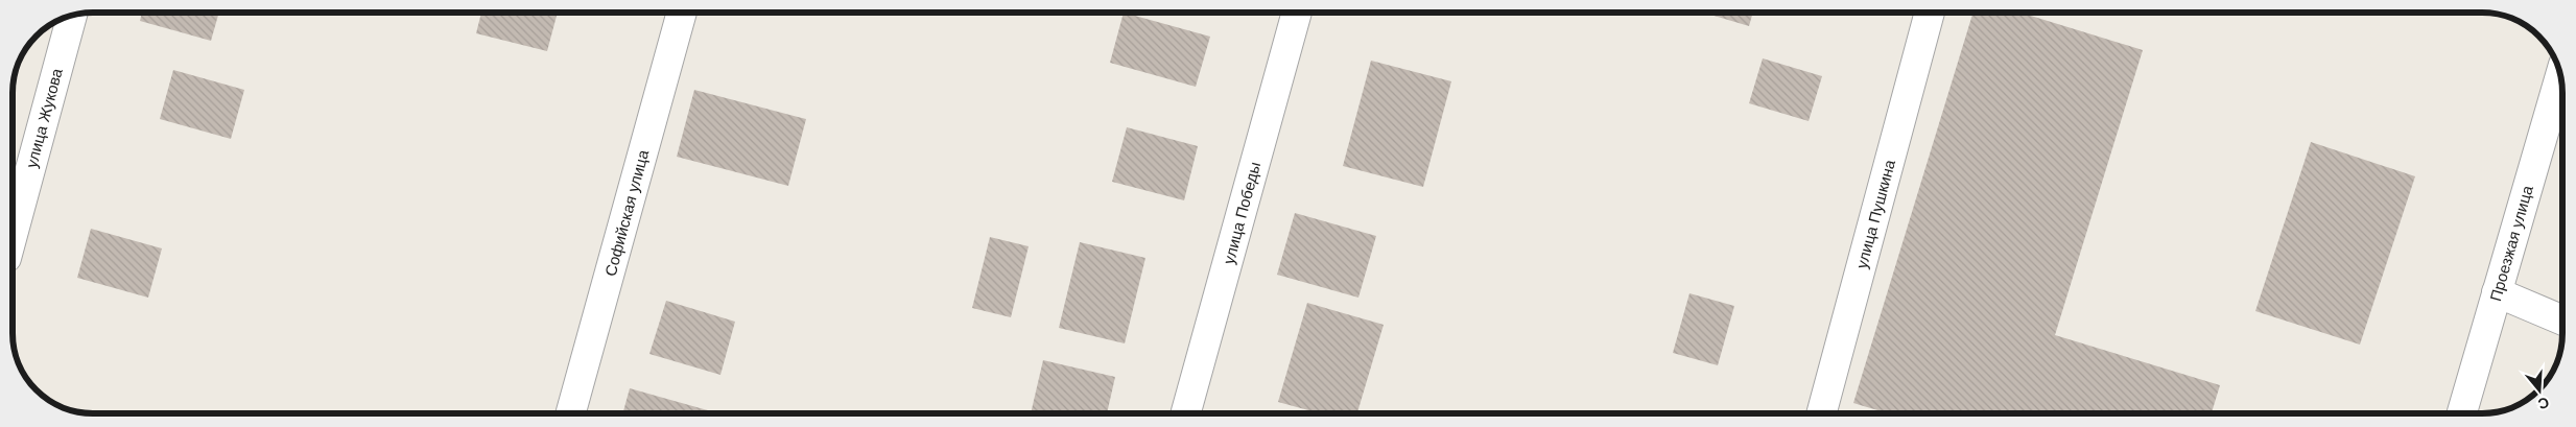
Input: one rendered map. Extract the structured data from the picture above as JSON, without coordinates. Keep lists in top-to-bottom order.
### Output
{
  "streets": {
    "street": [
      "улица Жукова",
      "Софийская улица",
      "улица Победы",
      "улица Пушкина",
      "Проезжая улица"
    ]
  },
  "north": "bottom"
}
